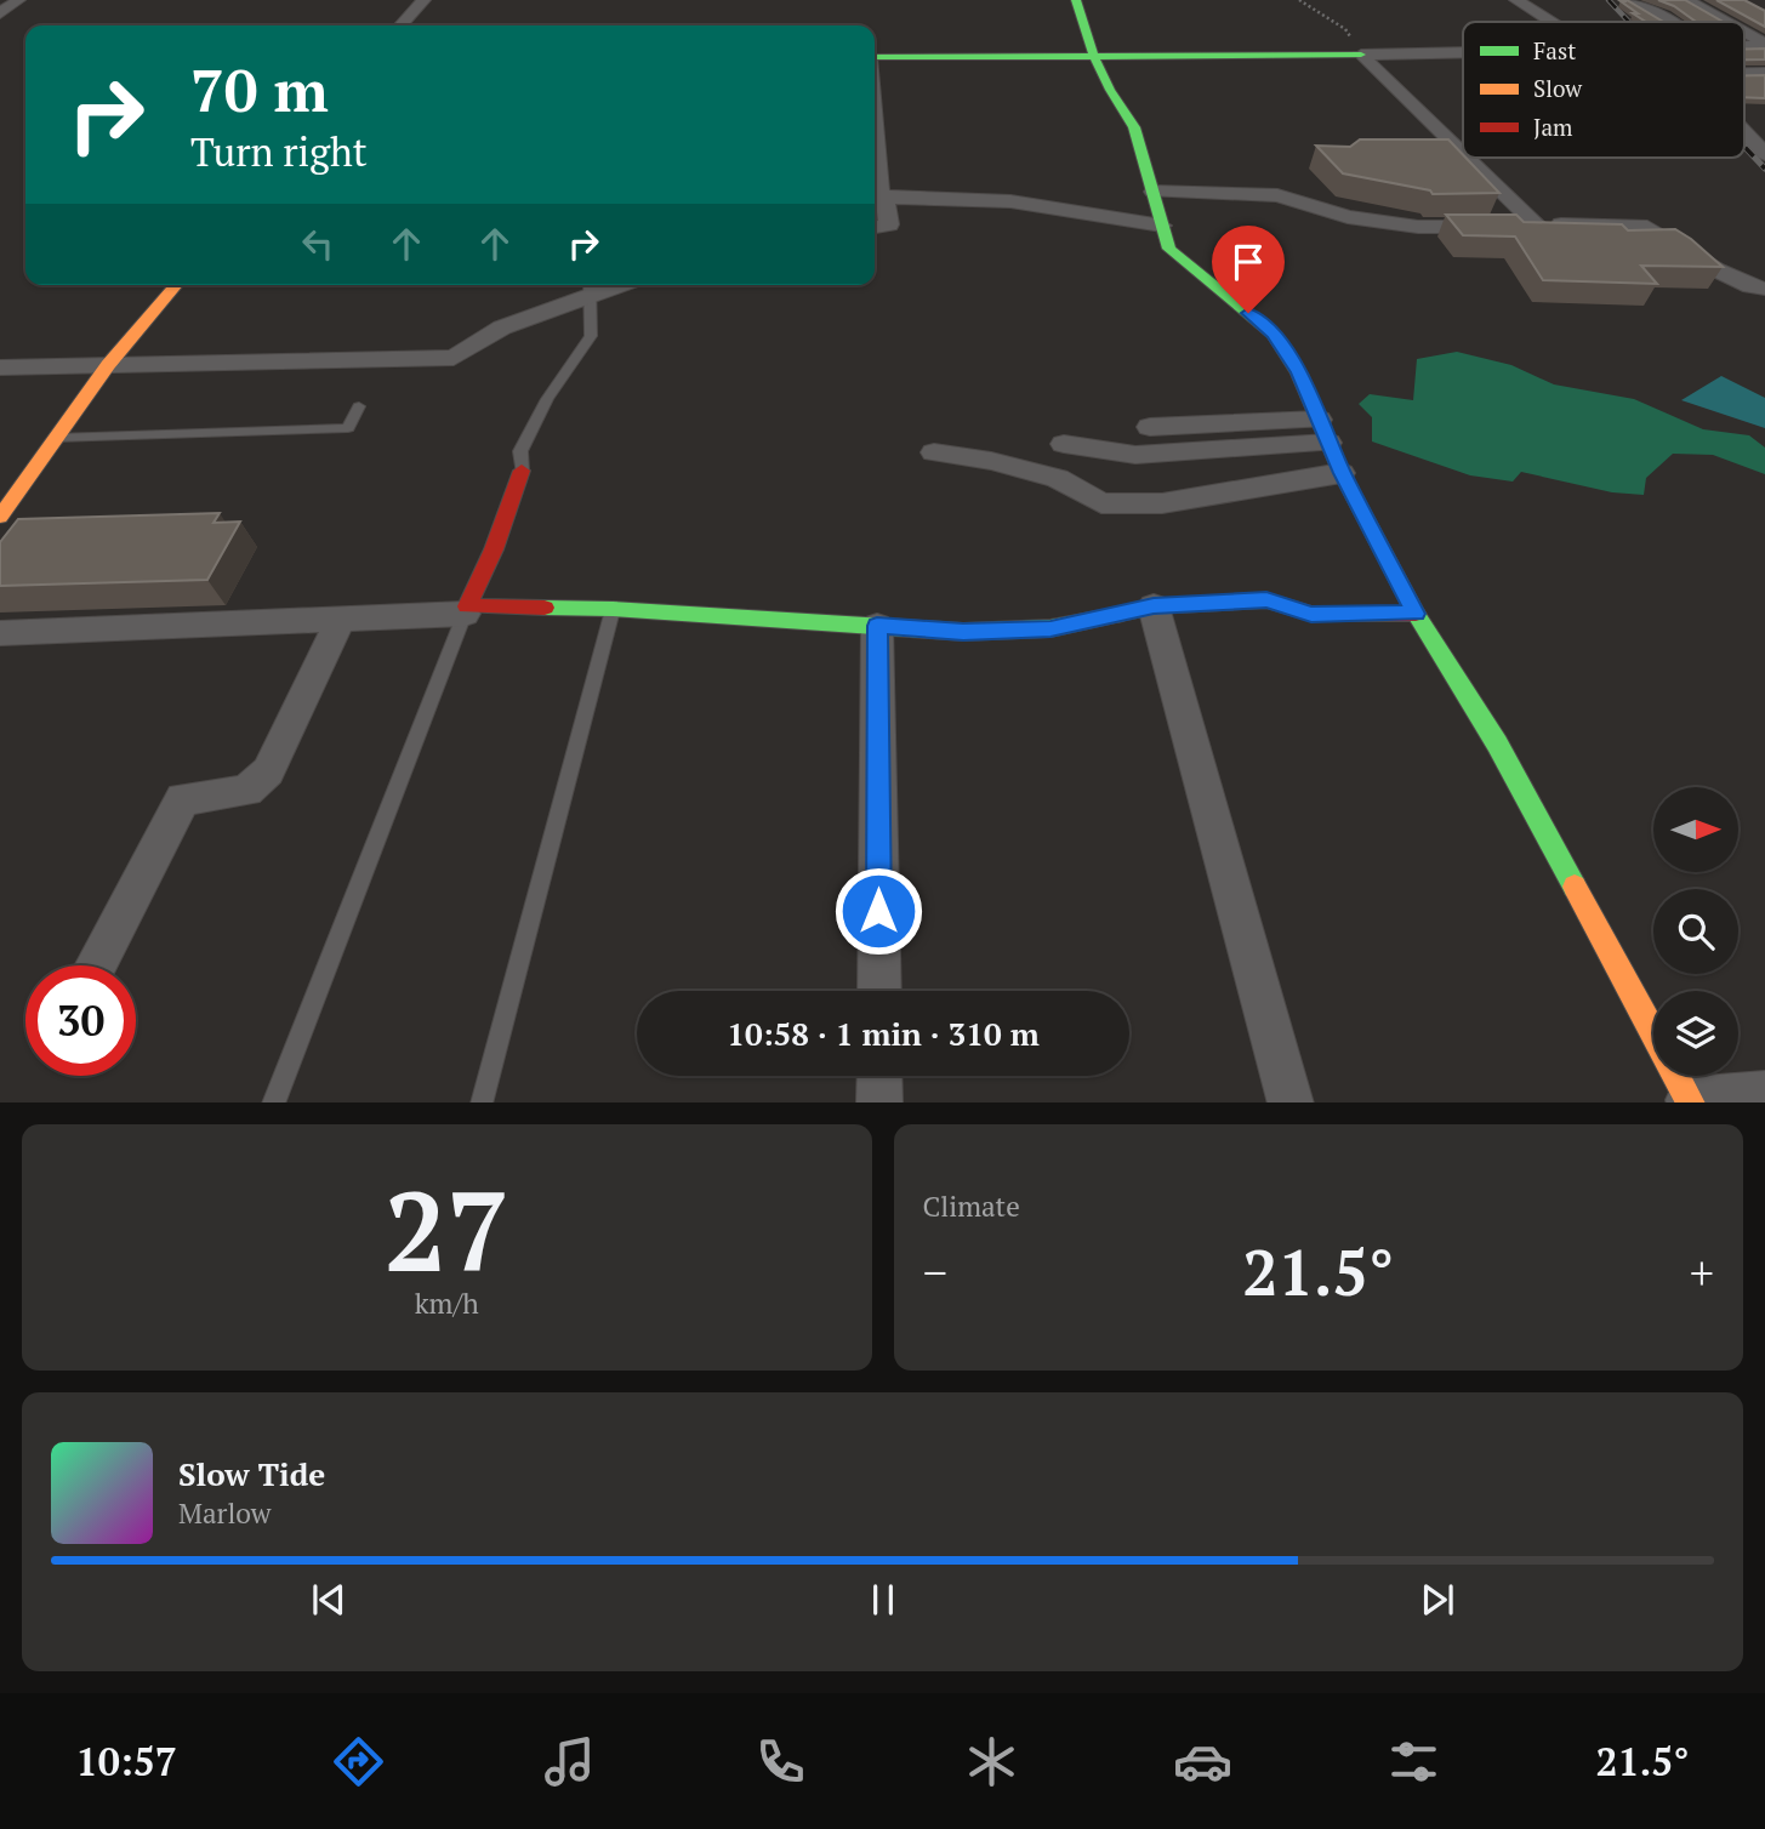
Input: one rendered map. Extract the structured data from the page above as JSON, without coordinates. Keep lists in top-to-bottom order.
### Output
{
  "legend": ["Fast", "Slow", "Jam"],
  "north": "right",
  "page": {
    "turn": ["70 m", "Turn right"],
    "limit": "30",
    "trip": "10:58 · 1 min · 310 m",
    "tile": [
      ["27", "km/h"],
      "Climate"
    ],
    "heat": ["−", "21.5°", "+"],
    "song": ["Slow Tide", "Marlow"],
    "tabs": ["10:57", "21.5°"]
  }
}
